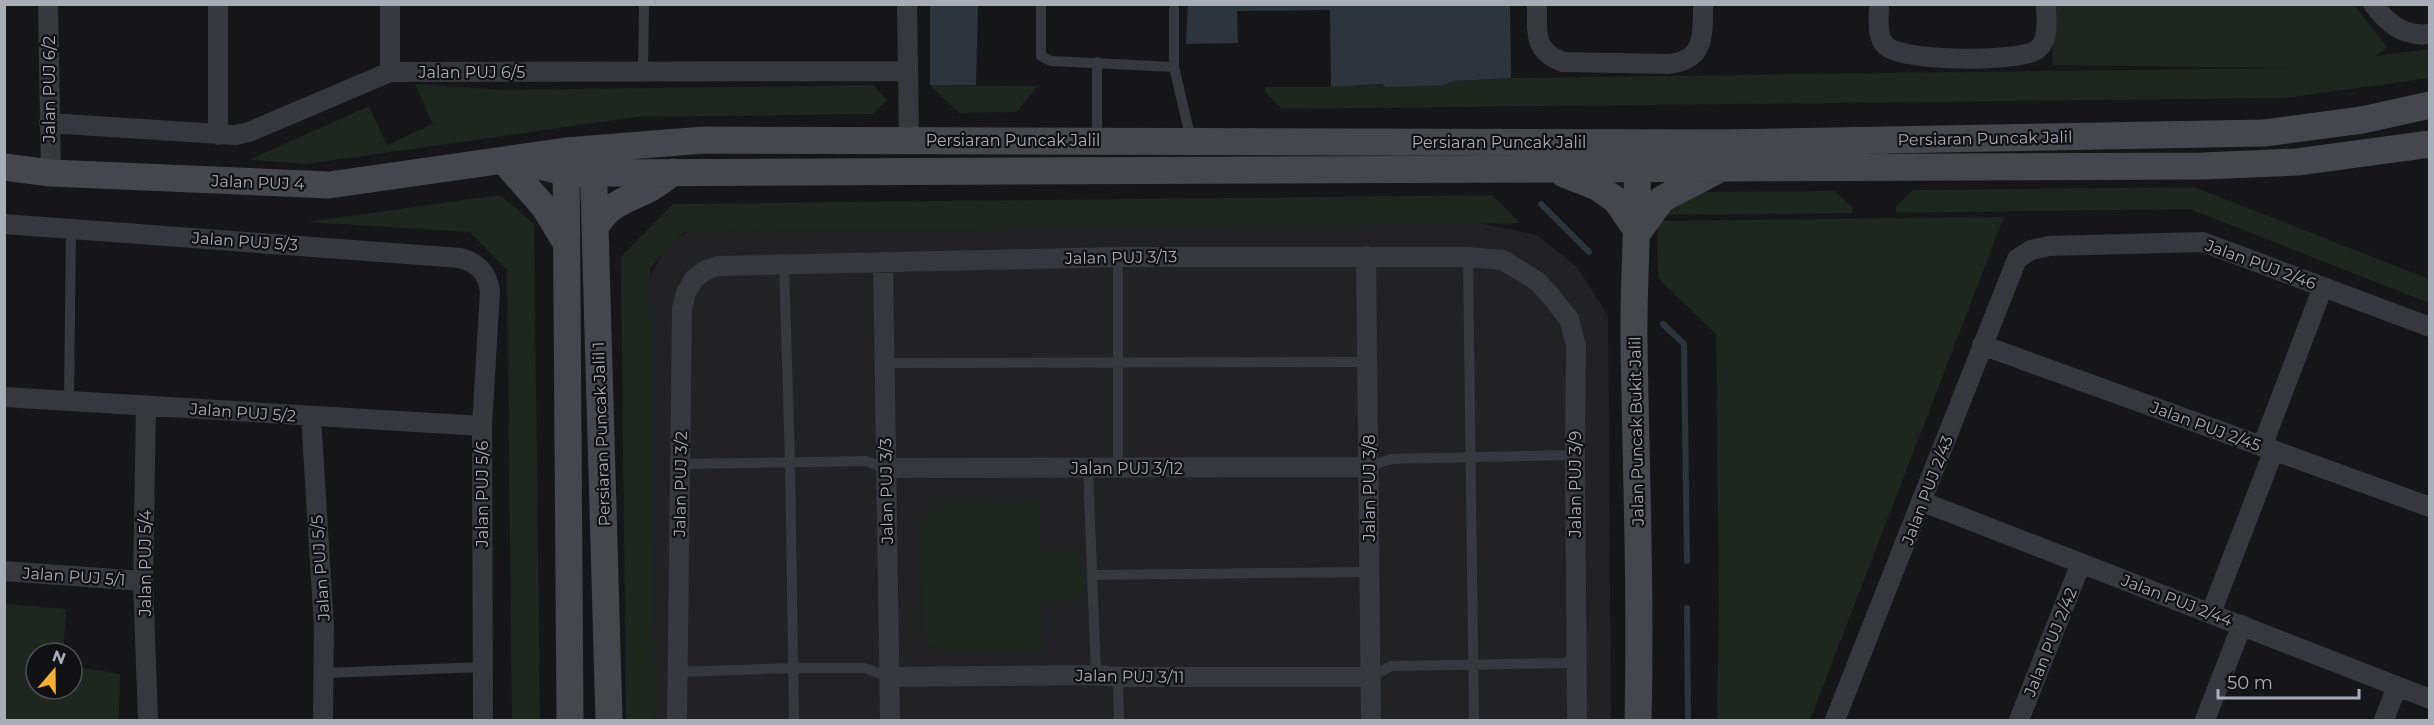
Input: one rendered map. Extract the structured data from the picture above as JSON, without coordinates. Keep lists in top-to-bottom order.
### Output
{
  "streets": {
    "main road": [
      "Persiaran Puncak Jalil",
      "Jalan PUJ 4",
      "Jalan Puncak Bukit Jalil",
      "Persiaran Puncak Jalil 1"
    ],
    "street": [
      "Jalan PUJ 6/5",
      "Jalan PUJ 6/2",
      "Jalan PUJ 5/3",
      "Jalan PUJ 3/13",
      "Jalan PUJ 2/46",
      "Jalan PUJ 5/2",
      "Jalan PUJ 2/45",
      "Jalan PUJ 3/12",
      "Jalan PUJ 3/2",
      "Jalan PUJ 3/9",
      "Jalan PUJ 3/8",
      "Jalan PUJ 2/43",
      "Jalan PUJ 3/3",
      "Jalan PUJ 5/6",
      "Jalan PUJ 5/4",
      "Jalan PUJ 5/5",
      "Jalan PUJ 5/1",
      "Jalan PUJ 2/44",
      "Jalan PUJ 2/42",
      "Jalan PUJ 3/11"
    ]
  },
  "crossings": [
    ["Jalan PUJ 6/5", "Jalan PUJ 6/2"],
    ["Jalan PUJ 6/2", "Jalan PUJ 4"],
    ["Persiaran Puncak Jalil", "Jalan PUJ 4"],
    ["Persiaran Puncak Jalil", "Jalan Puncak Bukit Jalil"],
    ["Persiaran Puncak Jalil", "Persiaran Puncak Jalil 1"],
    ["Jalan PUJ 4", "Persiaran Puncak Jalil 1"],
    ["Jalan PUJ 5/3", "Jalan PUJ 5/6"],
    ["Jalan PUJ 3/13", "Jalan PUJ 3/2"],
    ["Jalan PUJ 3/13", "Jalan PUJ 3/9"],
    ["Jalan PUJ 3/13", "Jalan PUJ 3/8"],
    ["Jalan PUJ 3/13", "Jalan PUJ 3/3"],
    ["Jalan PUJ 2/46", "Jalan PUJ 2/43"],
    ["Jalan PUJ 5/2", "Jalan PUJ 5/6"],
    ["Jalan PUJ 5/2", "Jalan PUJ 5/4"],
    ["Jalan PUJ 5/2", "Jalan PUJ 5/5"],
    ["Jalan PUJ 2/45", "Jalan PUJ 2/43"],
    ["Jalan PUJ 3/12", "Jalan PUJ 3/8"],
    ["Jalan PUJ 3/12", "Jalan PUJ 3/3"],
    ["Jalan PUJ 3/8", "Jalan PUJ 3/11"],
    ["Jalan PUJ 2/43", "Jalan PUJ 2/44"],
    ["Jalan PUJ 3/3", "Jalan PUJ 3/11"],
    ["Jalan PUJ 5/4", "Jalan PUJ 5/1"],
    ["Jalan PUJ 2/44", "Jalan PUJ 2/42"]
  ],
  "scale_bar": "50 m",
  "north": "top"
}
